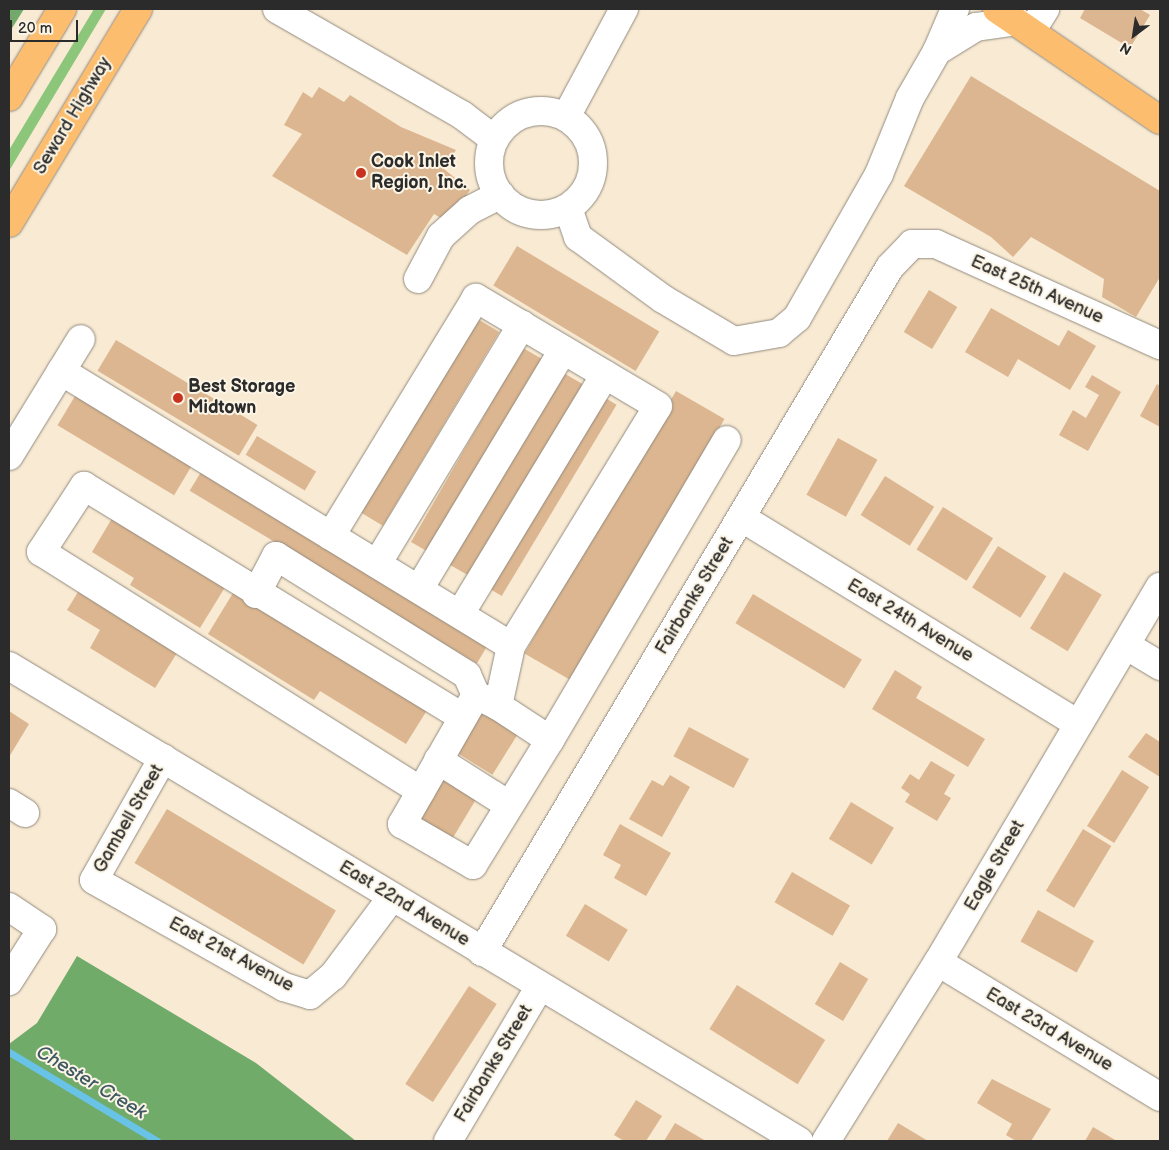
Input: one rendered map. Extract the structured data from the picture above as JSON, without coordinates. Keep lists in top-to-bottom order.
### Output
{
  "streets": {
    "main road": ["Seward Highway"],
    "street": [
      "East 25th Avenue",
      "Fairbanks Street",
      "East 24th Avenue",
      "Gambell Street",
      "Eagle Street",
      "East 22nd Avenue",
      "East 21st Avenue",
      "East 23rd Avenue"
    ]
  },
  "crossings": [
    ["East 25th Avenue", "Fairbanks Street"],
    ["Fairbanks Street", "East 24th Avenue"],
    ["Fairbanks Street", "East 22nd Avenue"],
    ["East 24th Avenue", "Eagle Street"],
    ["Gambell Street", "East 22nd Avenue"],
    ["Gambell Street", "East 21st Avenue"],
    ["Eagle Street", "East 23rd Avenue"],
    ["East 22nd Avenue", "East 21st Avenue"]
  ],
  "water": ["Chester Creek"],
  "places": ["Cook Inlet Region, Inc.", "Best Storage Midtown"],
  "scale_bar": "20 m",
  "north": "bottom left"
}
